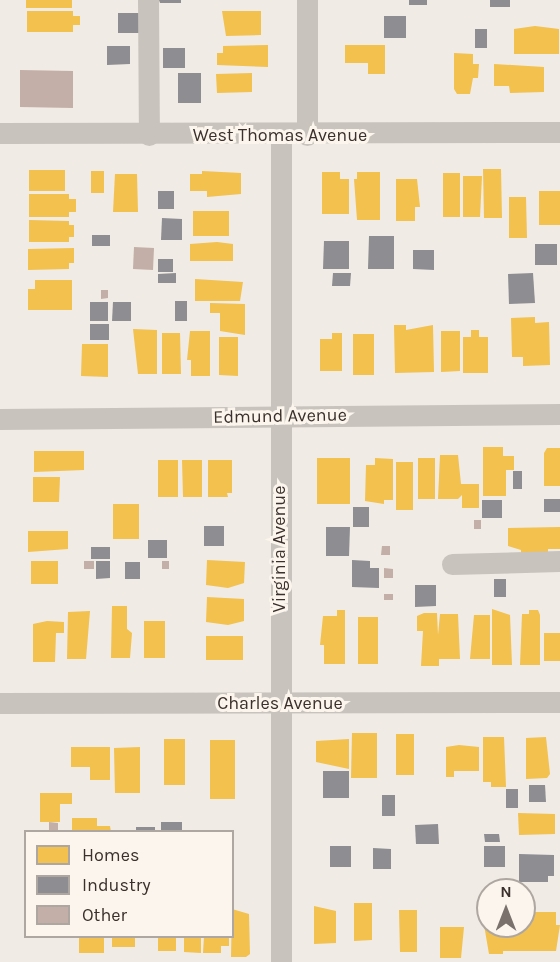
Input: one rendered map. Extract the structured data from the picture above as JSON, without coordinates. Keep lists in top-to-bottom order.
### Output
{
  "streets": {
    "street": [
      "West Thomas Avenue",
      "Edmund Avenue",
      "Virginia Avenue",
      "Charles Avenue"
    ]
  },
  "crossings": [
    ["West Thomas Avenue", "Virginia Avenue"],
    ["Edmund Avenue", "Virginia Avenue"],
    ["Virginia Avenue", "Charles Avenue"]
  ],
  "legend": ["Homes", "Industry", "Other"],
  "north": "top"
}
